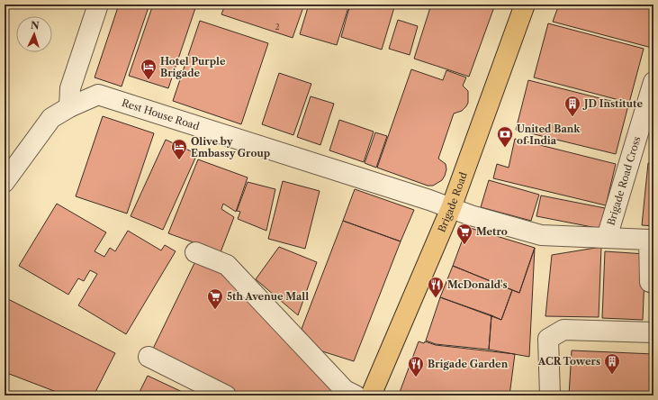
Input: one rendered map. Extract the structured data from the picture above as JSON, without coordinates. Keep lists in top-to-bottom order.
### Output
{
  "streets": {
    "main road": ["Brigade Road"],
    "street": ["Rest House Road", "Brigade Road Cross"]
  },
  "crossings": [
    ["Rest House Road", "Brigade Road Cross"],
    ["Rest House Road", "Brigade Road"],
    ["Brigade Road Cross", "Brigade Road"]
  ],
  "places": {
    "hotel": ["Hotel Purple Brigade", "Olive by Embassy Group"],
    "building": ["JD Institute", "ACR Towers"],
    "bank": ["United Bank of India"],
    "supermarket": ["Metro", "5th Avenue Mall"],
    "restaurant": ["McDonald's", "Brigade Garden"]
  },
  "house_numbers": ["2"],
  "north": "top"
}
